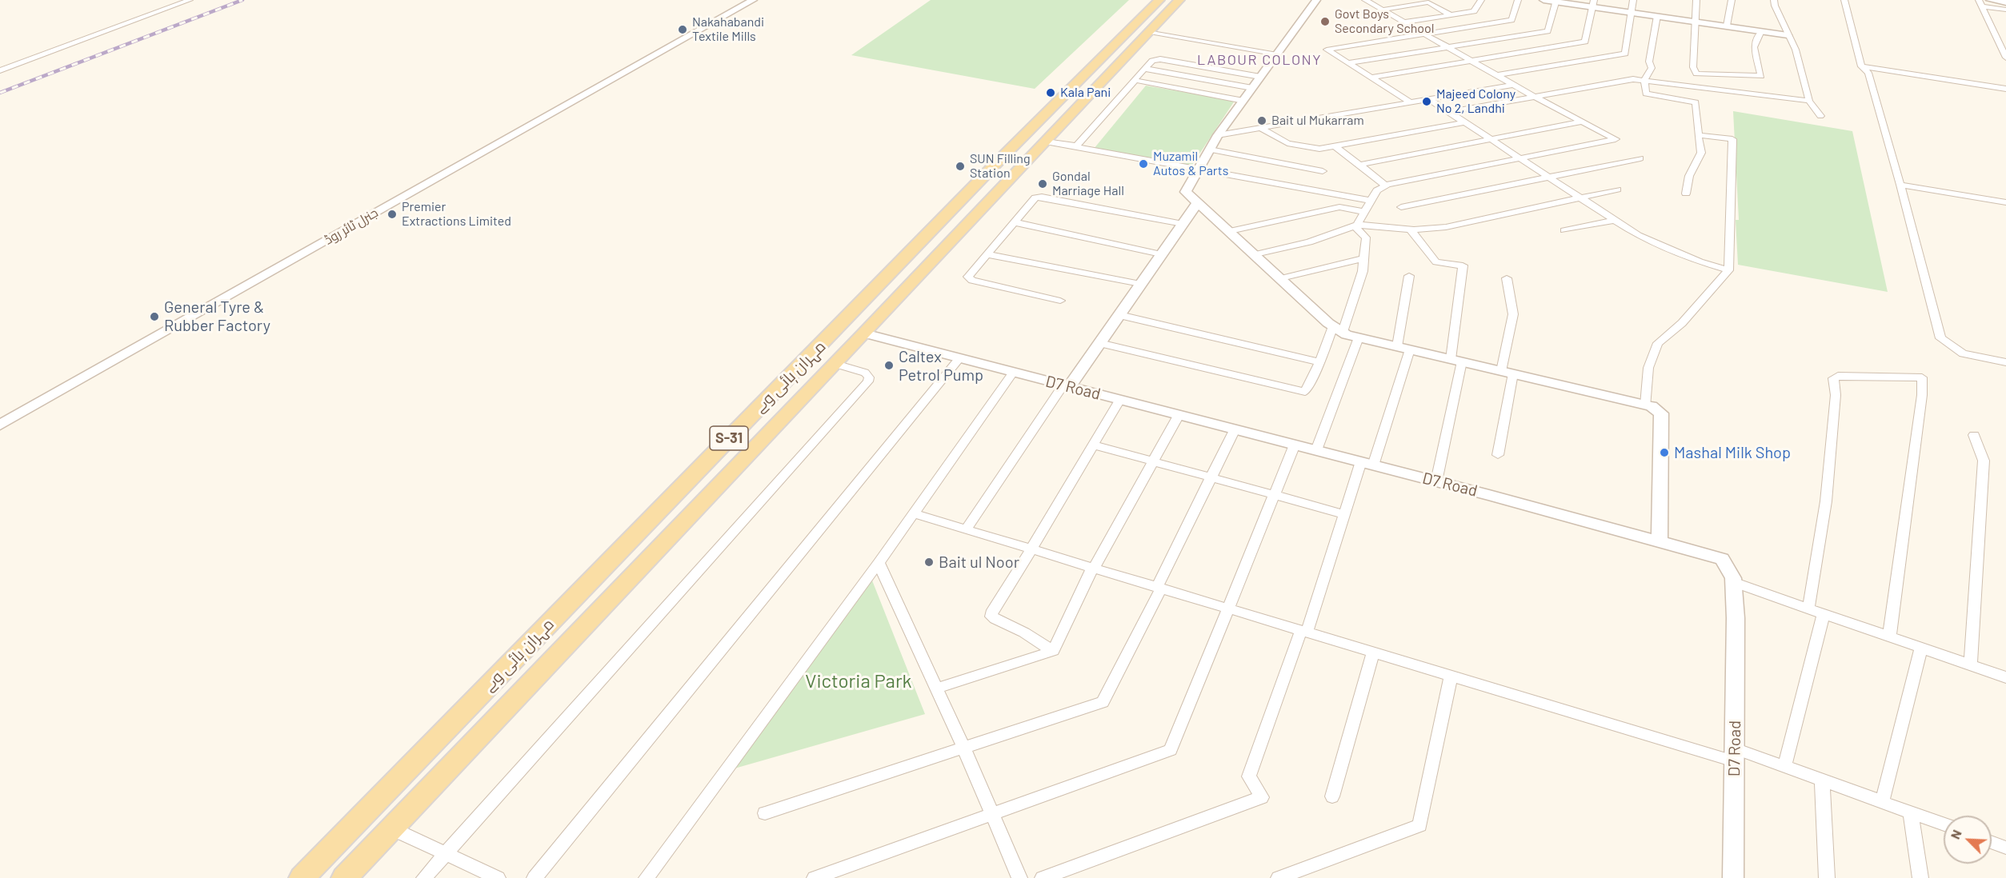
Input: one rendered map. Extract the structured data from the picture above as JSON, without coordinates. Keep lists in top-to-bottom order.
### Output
{
  "streets": {
    "main road": ["مہران ہائی وے", "S-31"],
    "street": ["جنرل ٹائر روڈ", "D7 Road"]
  },
  "crossings": [
    ["مہران ہائی وے", "D7 Road"]
  ],
  "districts": ["LABOUR COLONY"],
  "parks": ["Victoria Park"],
  "places": [
    "Govt Boys Secondary School",
    "Nakahabandi Textile Mills",
    "Kala Pani",
    "Majeed Colony No 2, Landhi",
    "Bait ul Mukarram",
    "Muzamil Autos & Parts",
    "SUN Filling Station",
    "Gondal Marriage Hall",
    "Premier Extractions Limited",
    "General Tyre & Rubber Factory",
    "Caltex Petrol Pump",
    "Mashal Milk Shop",
    "Bait ul Noor"
  ],
  "north": "top left"
}
